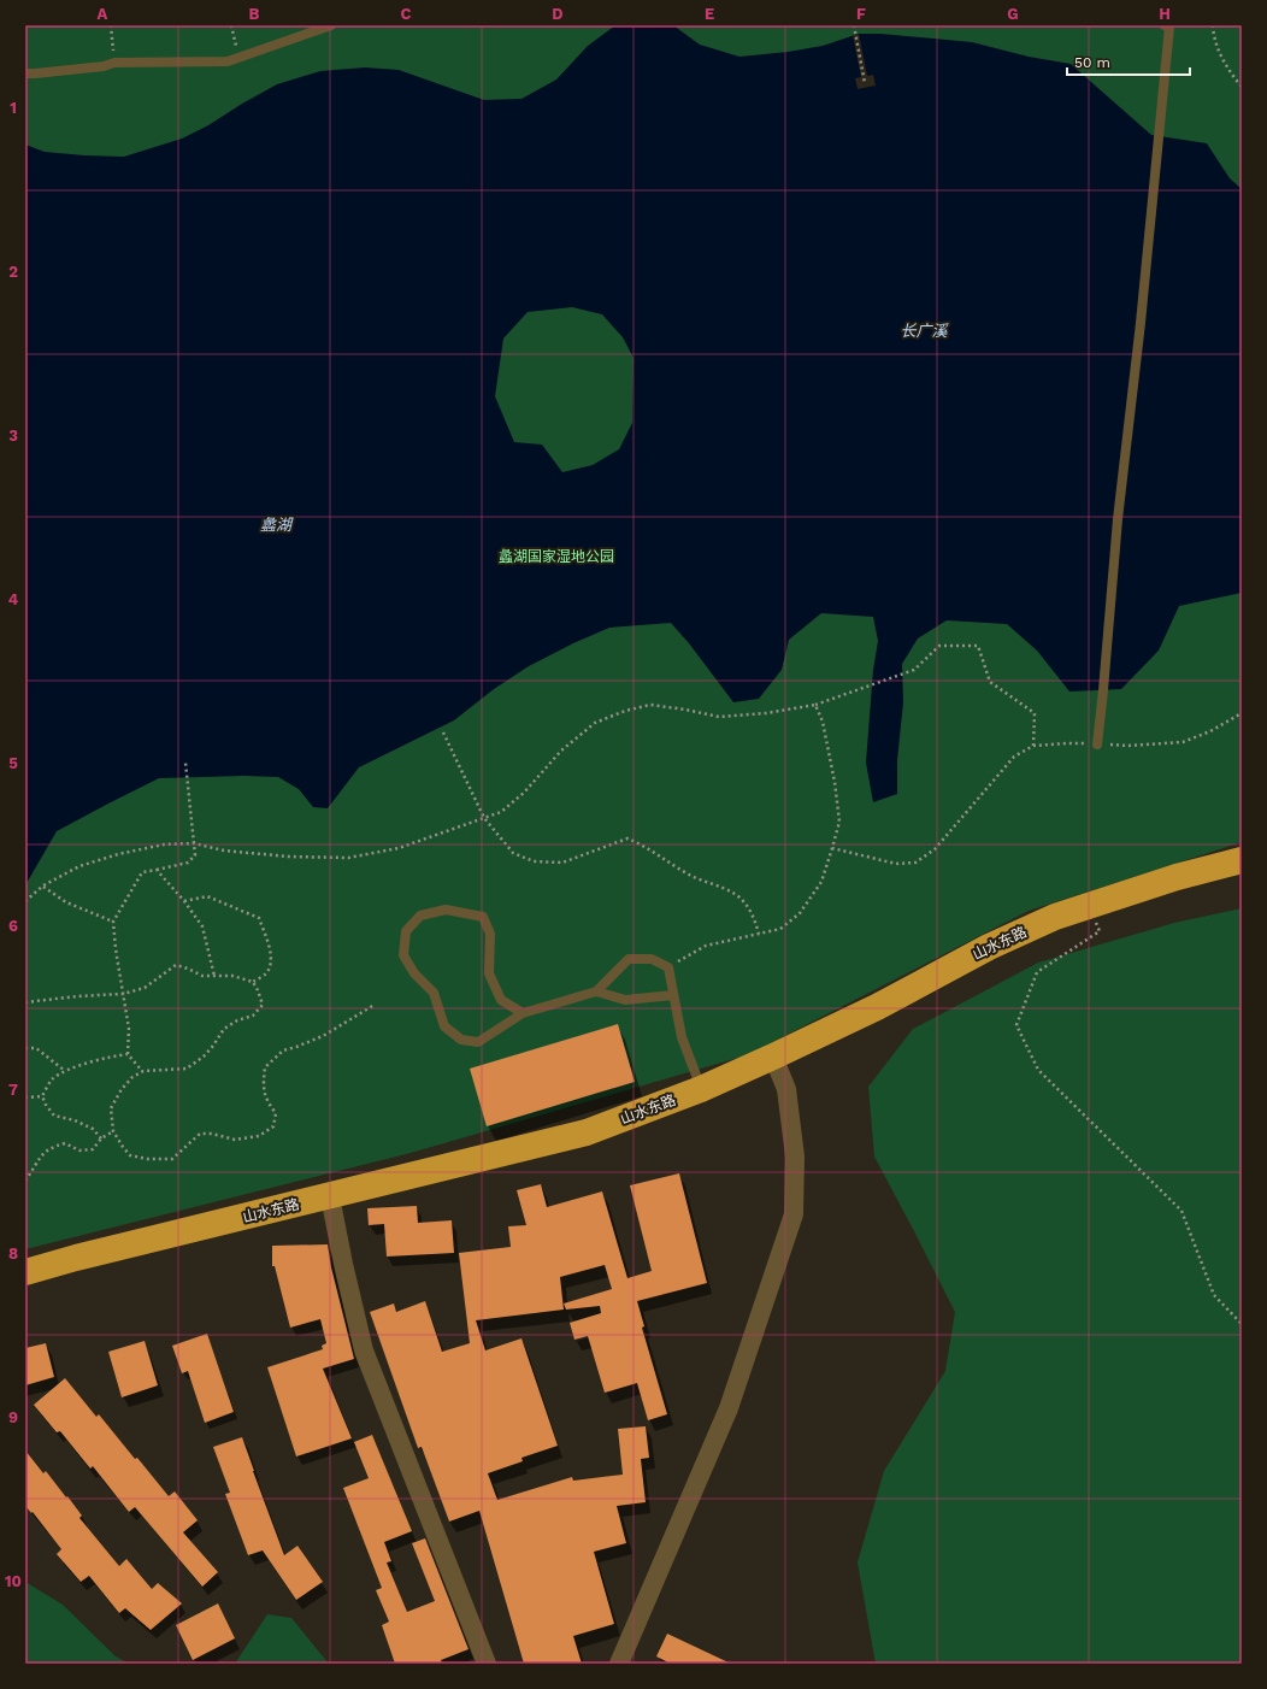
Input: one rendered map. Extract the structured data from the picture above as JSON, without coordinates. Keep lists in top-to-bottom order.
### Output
{
  "streets": {
    "highway": ["山水东路"]
  },
  "water": ["长广溪", "蠡湖"],
  "parks": ["蠡湖国家湿地公园"],
  "scale_bar": "50 m",
  "grid": {
    "columns": [
      "A",
      "B",
      "C",
      "D",
      "E",
      "F",
      "G",
      "H"
    ],
    "rows": [
      "1",
      "2",
      "3",
      "4",
      "5",
      "6",
      "7",
      "8",
      "9",
      "10"
    ]
  }
}
